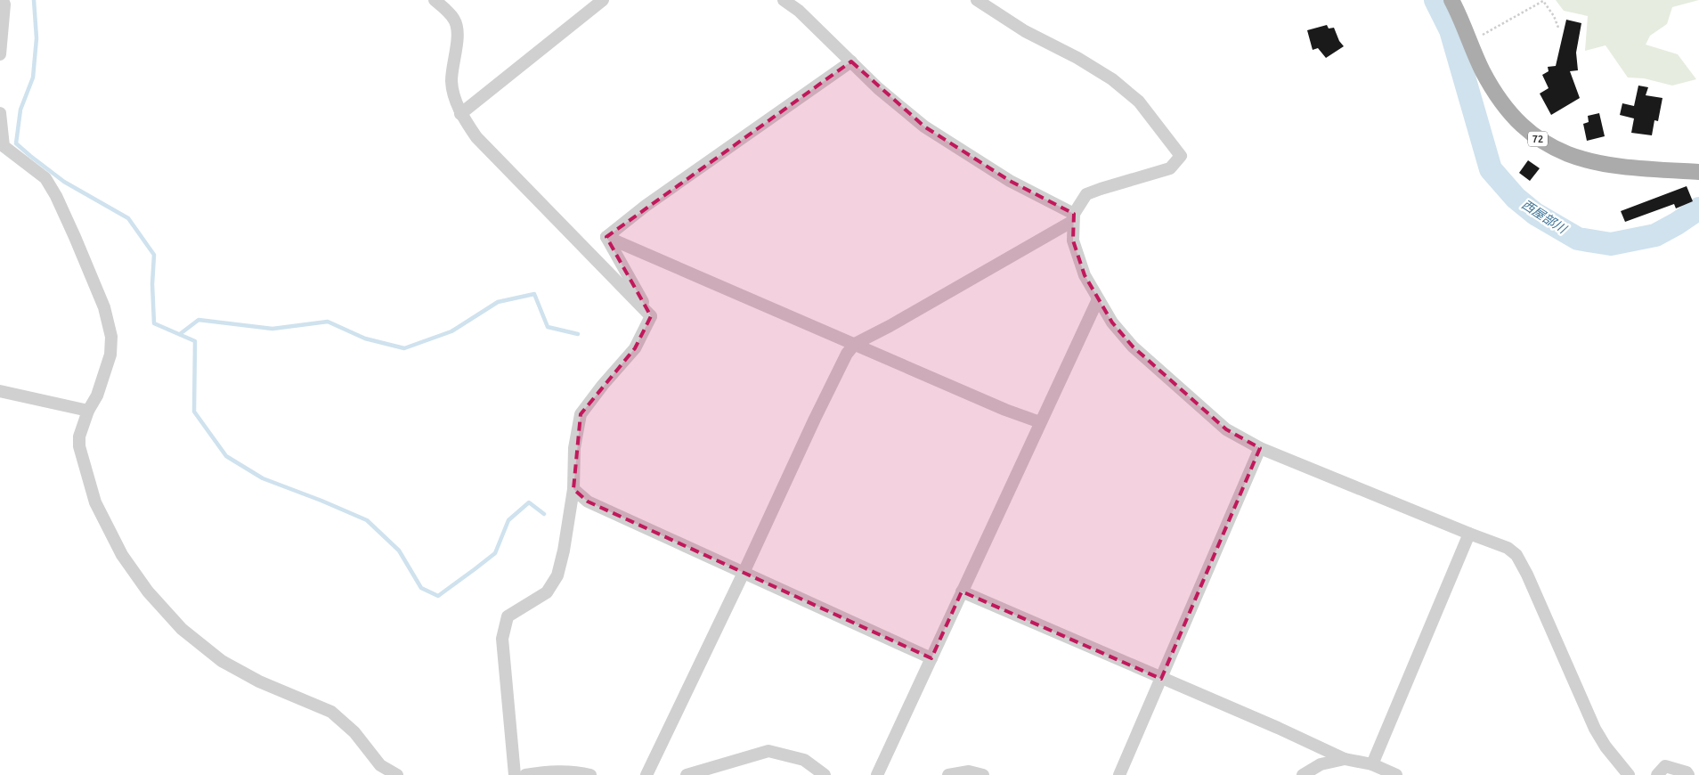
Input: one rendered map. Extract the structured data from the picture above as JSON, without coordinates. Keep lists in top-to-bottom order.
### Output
{
  "streets": {
    "main road": ["72"]
  },
  "water": ["西屋部川"]
}
